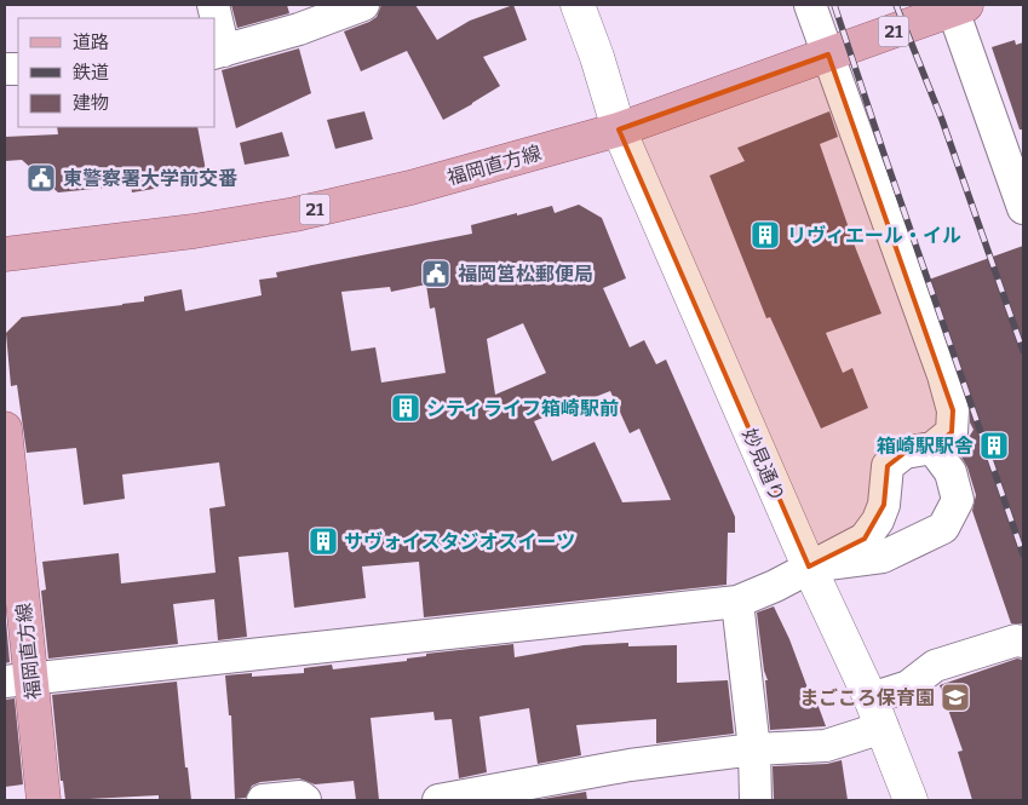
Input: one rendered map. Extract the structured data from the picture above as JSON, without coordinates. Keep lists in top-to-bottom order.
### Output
{
  "streets": {
    "main road": ["21", "福岡直方線", "妙見通り"]
  },
  "crossings": [
    ["福岡直方線", "妙見通り"]
  ],
  "places": {
    "public building": ["東警察署大学前交番", "福岡筥松郵便局"],
    "building": [
      "リヴィエール・イル",
      "シティライフ箱崎駅前",
      "箱崎駅駅舎",
      "サヴォイスタジオスイーツ"
    ],
    "school or university": ["まごころ保育園"]
  },
  "legend": ["道路", "鉄道", "建物"]
}
